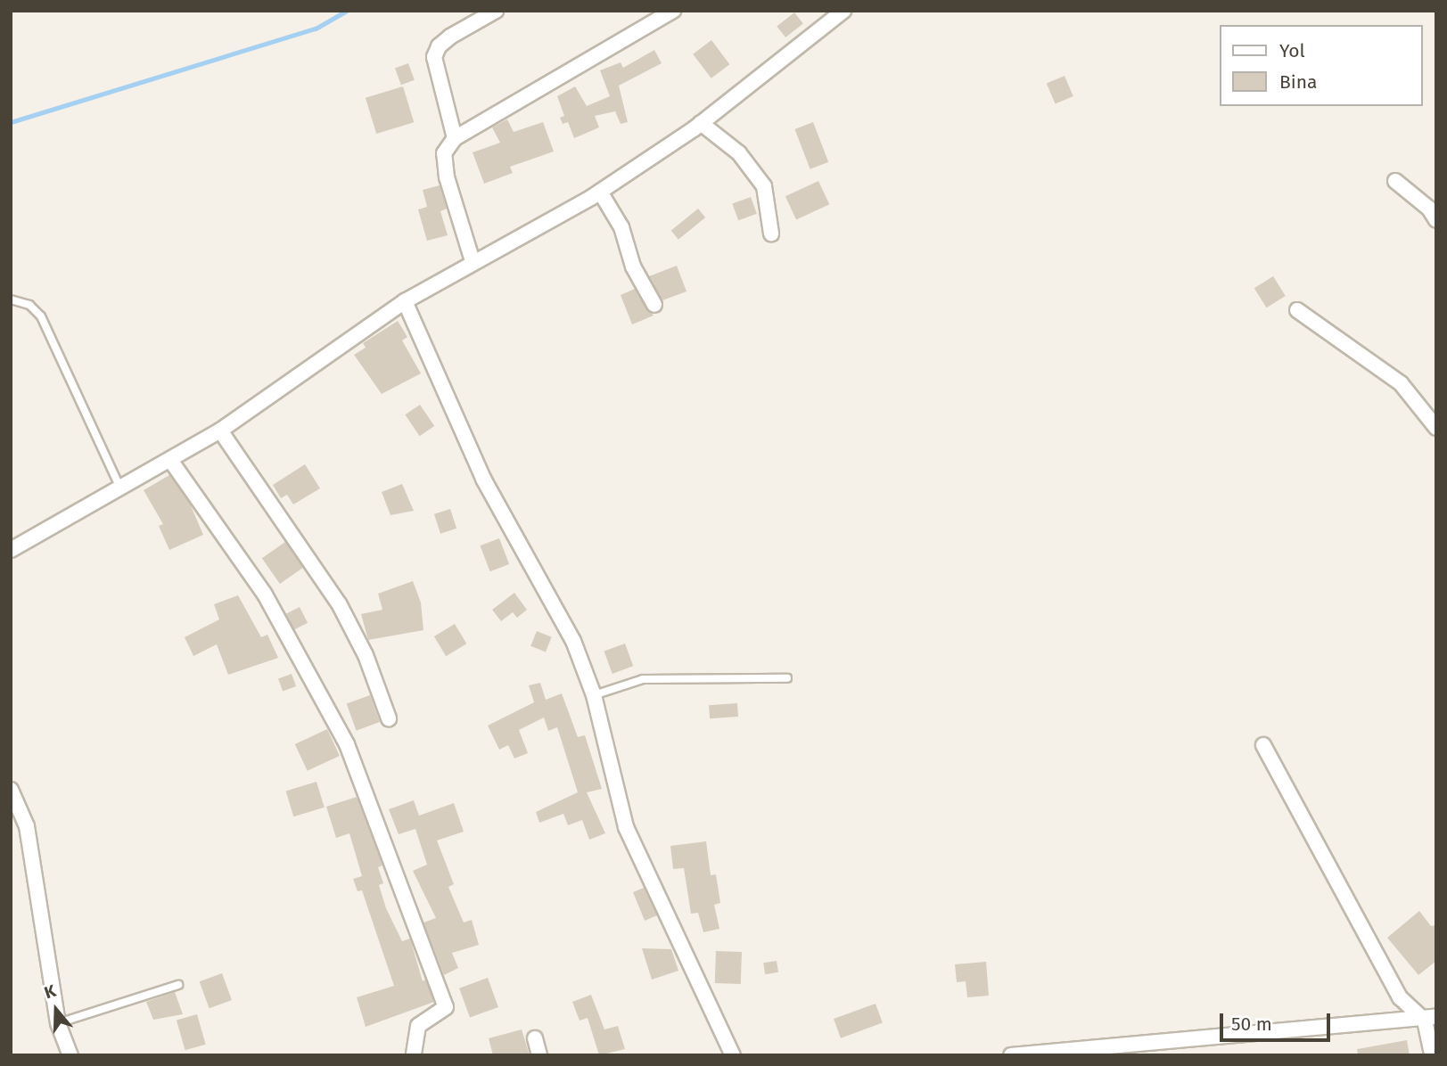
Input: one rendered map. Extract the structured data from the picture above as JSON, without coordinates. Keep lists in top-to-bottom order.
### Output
{
  "legend": ["Yol", "Bina"],
  "scale_bar": "50 m",
  "north": "top"
}
